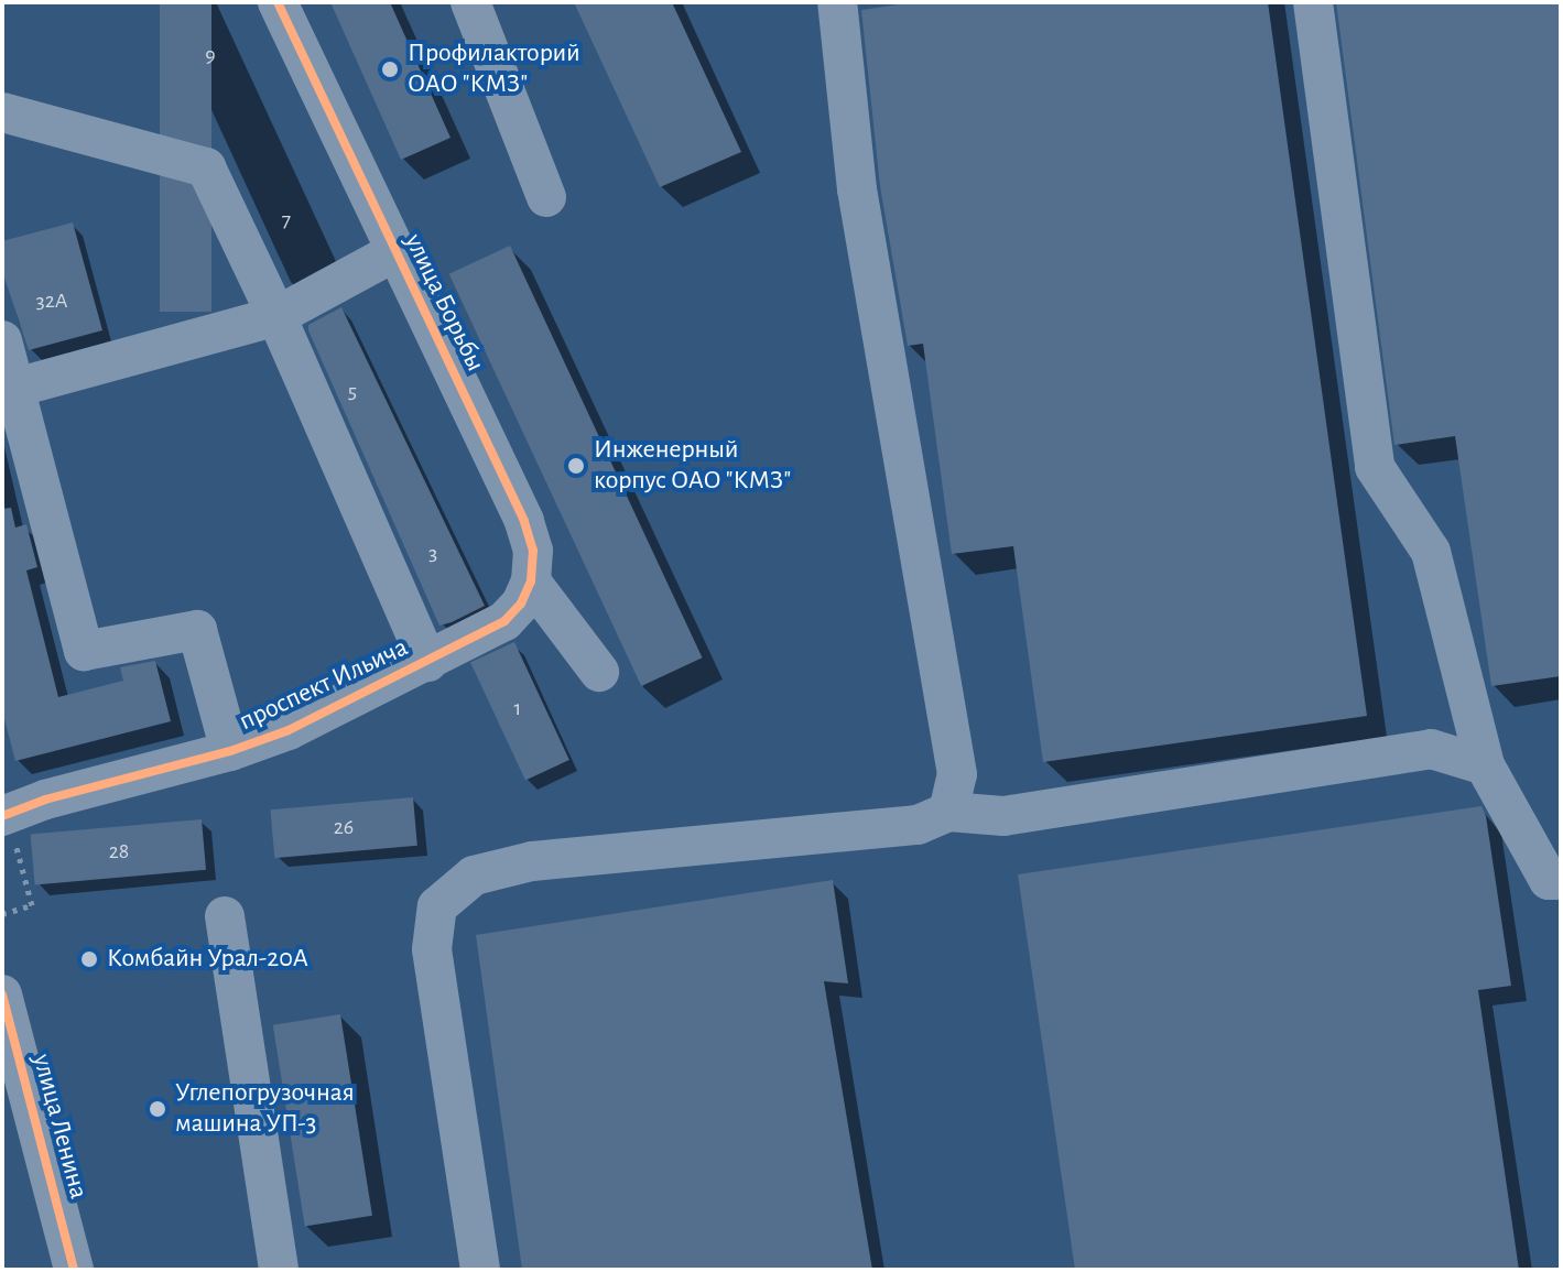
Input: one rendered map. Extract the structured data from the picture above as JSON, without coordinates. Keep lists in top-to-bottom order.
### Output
{
  "streets": {
    "street": ["улица Борьбы", "проспект Ильича", "улица Ленина"]
  },
  "crossings": [
    ["улица Борьбы", "проспект Ильича"]
  ],
  "places": [
    "Профилакторий ОАО \"КМЗ\"",
    "Инженерный корпус ОАО \"КМЗ\"",
    "Комбайн Урал-20А",
    "Углепогрузочная машина УП-3"
  ],
  "house_numbers": [
    "9",
    "7",
    "32А",
    "5",
    "3",
    "1",
    "26",
    "28"
  ]
}
